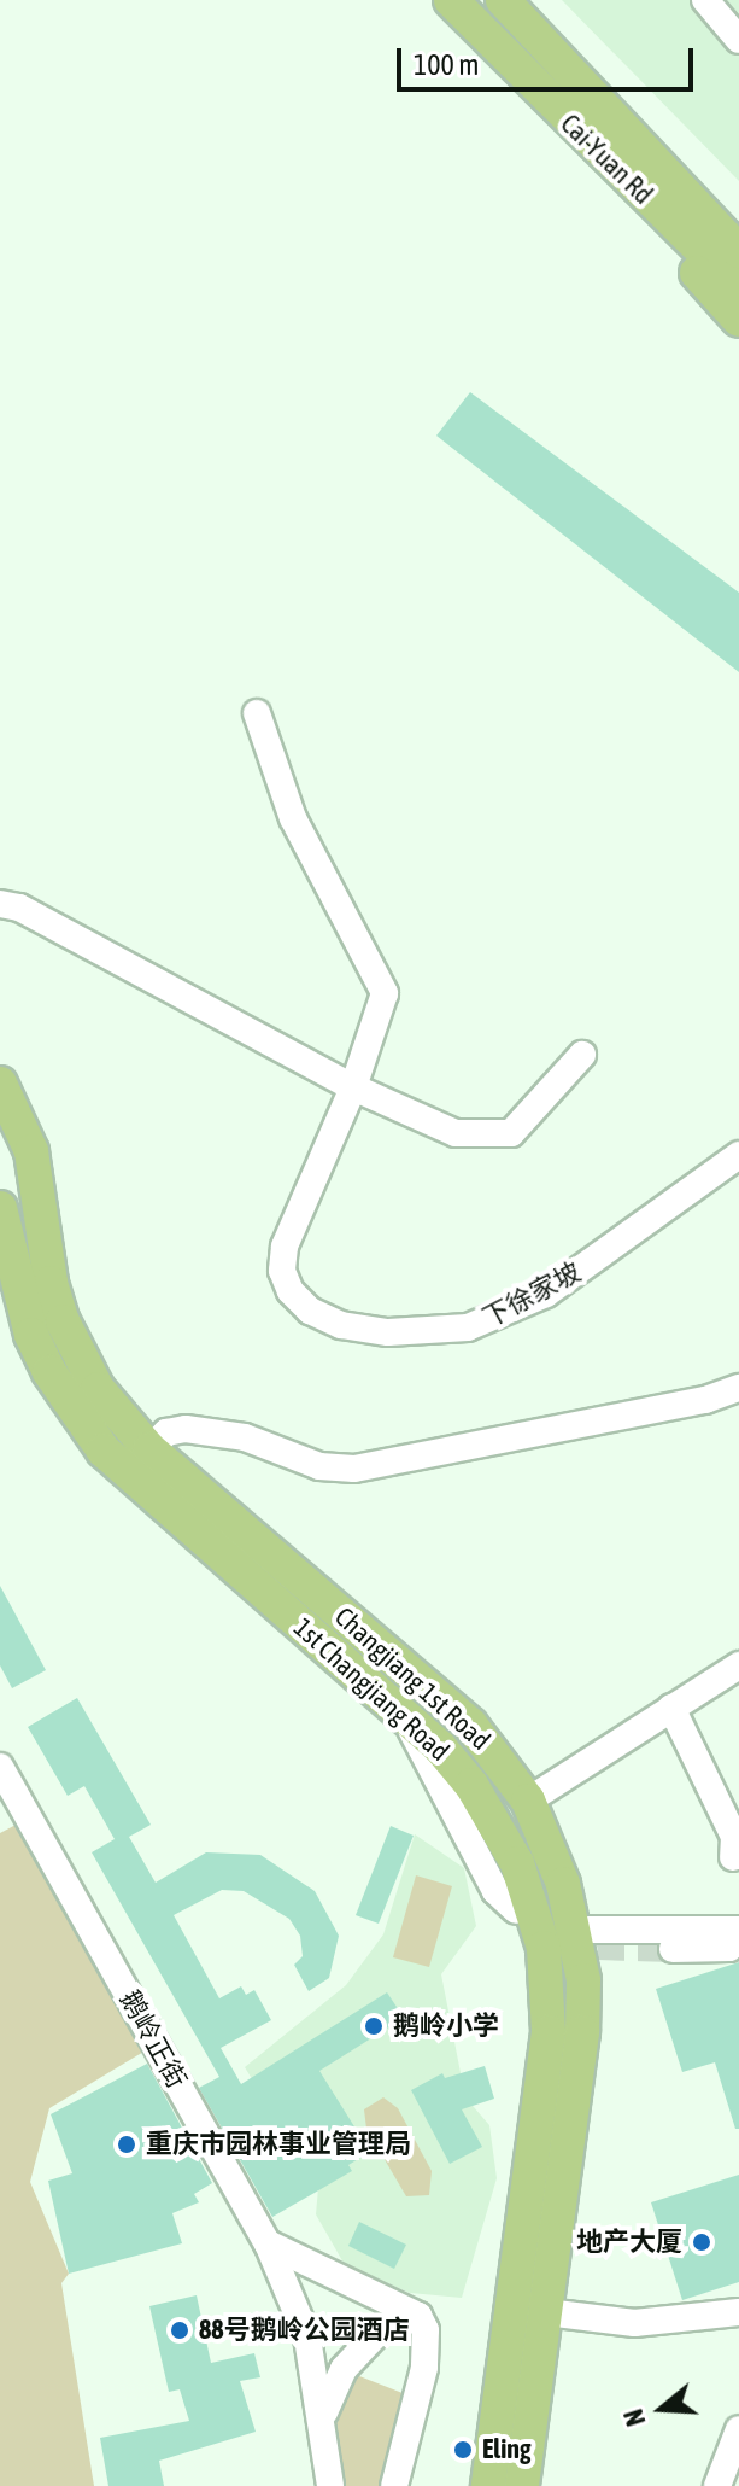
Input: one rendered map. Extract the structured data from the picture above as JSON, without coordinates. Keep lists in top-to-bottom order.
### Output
{
  "streets": {
    "main road": ["Cai-Yuan Rd", "Changjiang 1st Road", "1st Changjiang Road"],
    "street": ["下徐家坡", "鹅岭正街"]
  },
  "places": [
    "鹅岭小学",
    "重庆市园林事业管理局",
    "地产大厦",
    "88号鹅岭公园酒店",
    "Eling"
  ],
  "scale_bar": "100 m",
  "north": "left"
}
